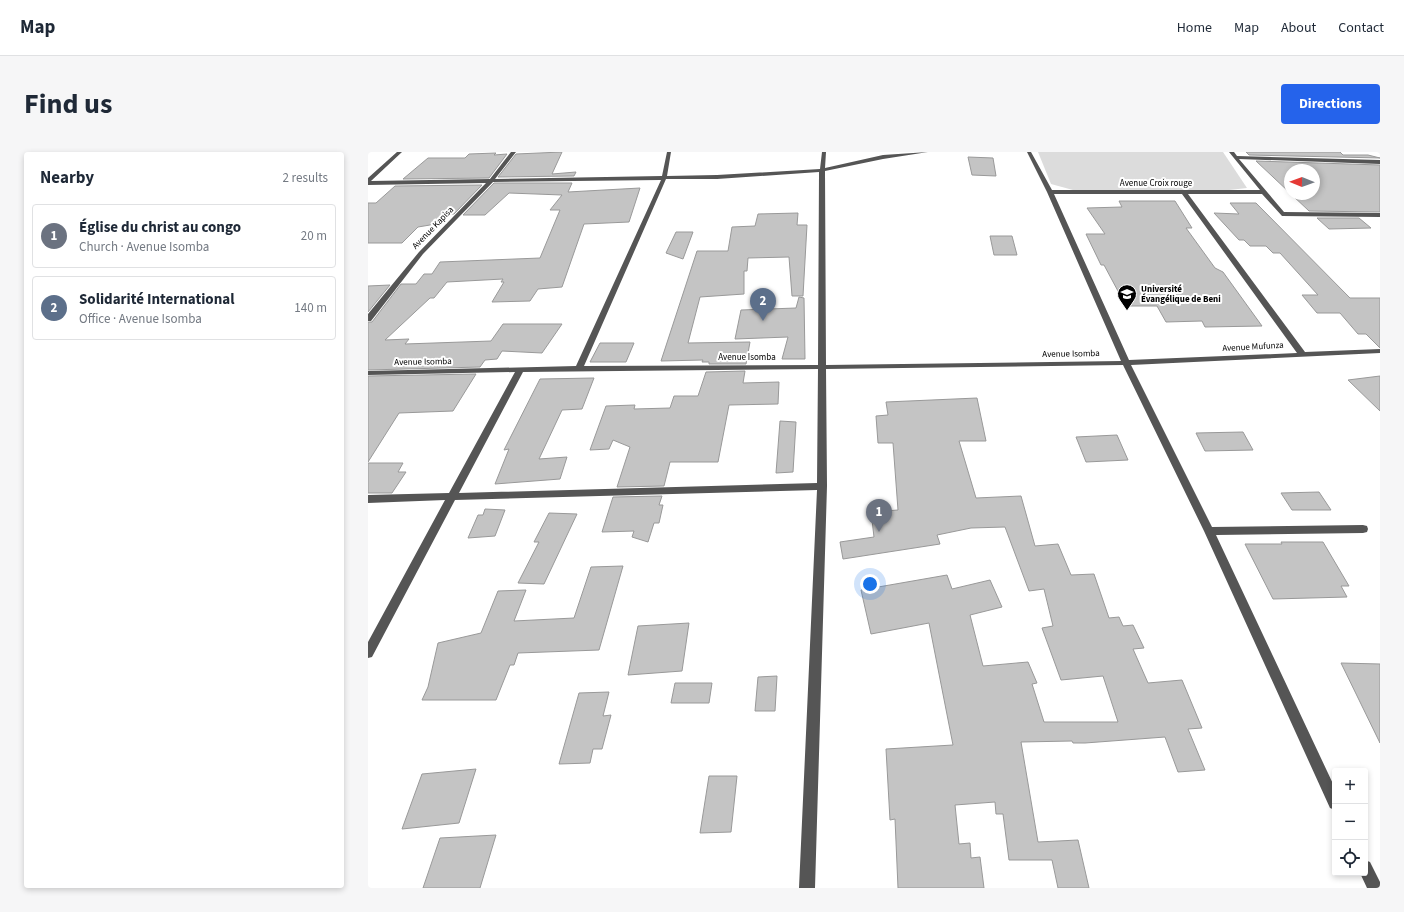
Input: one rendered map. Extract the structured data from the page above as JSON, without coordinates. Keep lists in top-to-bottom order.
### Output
{
  "streets": {
    "street": [
      "Avenue Croix rouge",
      "Avenue Kapisa",
      "Avenue Mufunza",
      "Avenue Isomba"
    ]
  },
  "crossings": [
    ["Avenue Mufunza", "Avenue Isomba"]
  ],
  "places": {
    "school or university": ["Université Évangélique de Beni"]
  },
  "north": "left",
  "page": {
    "header": "Map",
    "nav": [
      "Home",
      "Map",
      "About",
      "Contact"
    ],
    "title": "Find us",
    "buttons": "Directions",
    "heading": ["Nearby", "2 results"],
    "list": [
      {
        "mark": "1",
        "name": "Église du christ au congo",
        "note": "Church · Avenue Isomba",
        "value": "20 m"
      },
      {
        "mark": "2",
        "name": "Solidarité International",
        "note": "Office · Avenue Isomba",
        "value": "140 m"
      }
    ],
    "pins": ["2", "1"],
    "map_buttons": ["+", "−"]
  }
}
